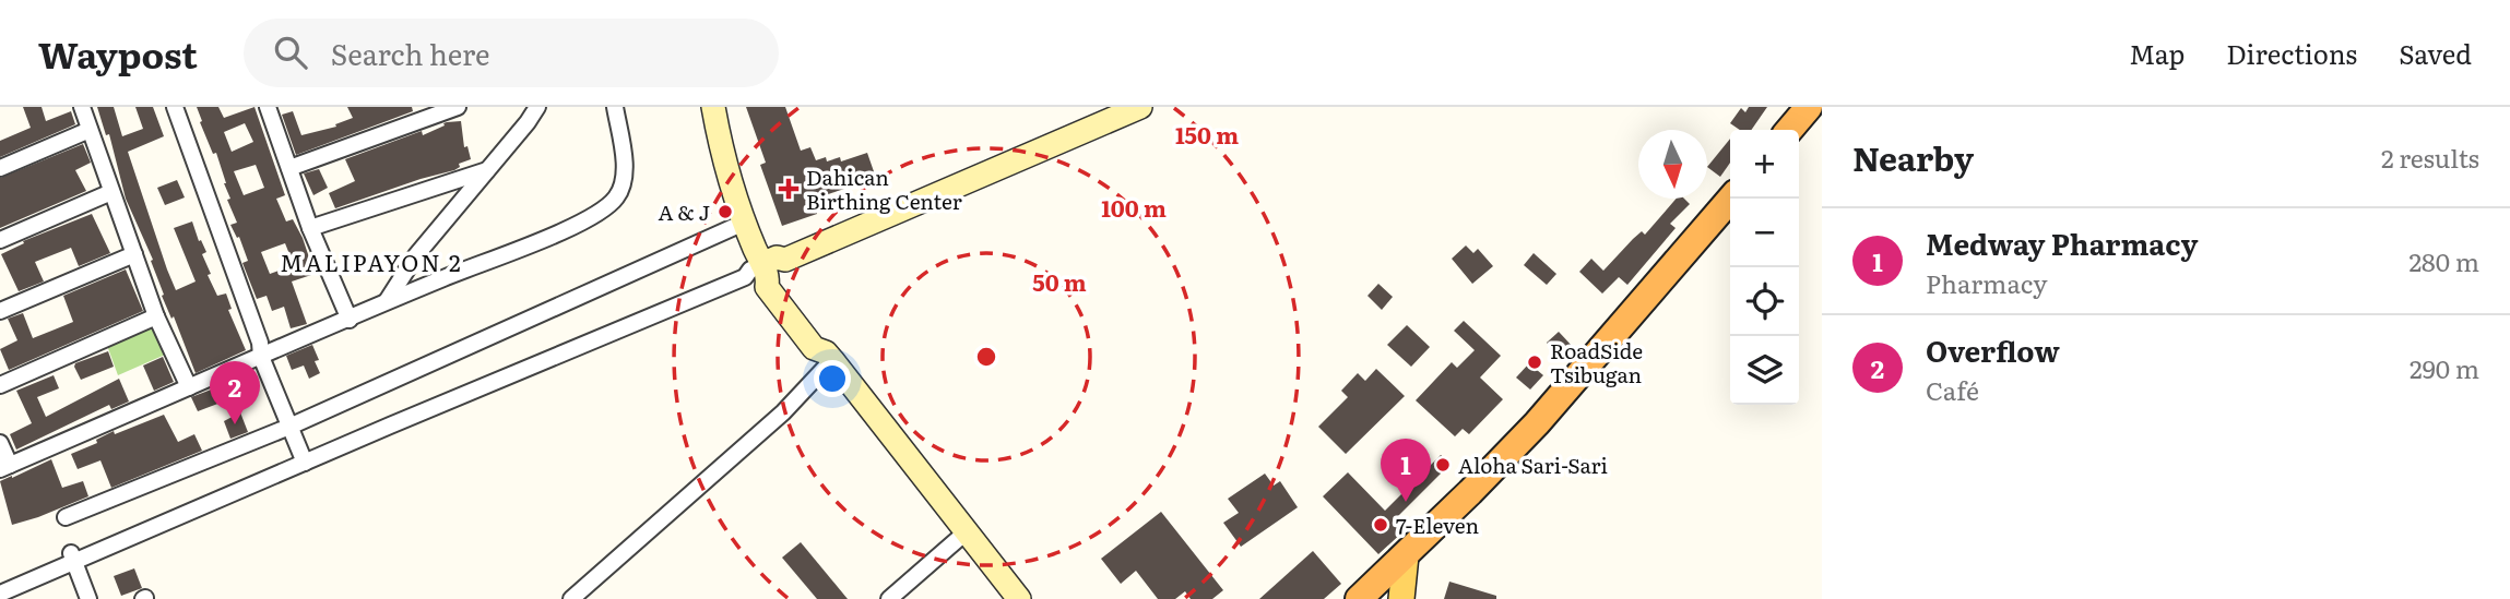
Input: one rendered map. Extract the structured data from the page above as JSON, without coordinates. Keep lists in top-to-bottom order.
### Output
{
  "districts": ["MALIPAYON 2"],
  "places": {
    "health": ["Dahican Birthing Center"],
    "other": [
      "A & J",
      "RoadSide Tsibugan",
      "Aloha Sari-Sari",
      "7-Eleven"
    ]
  },
  "north": "bottom",
  "page": {
    "header": "Waypost",
    "search": "Search here",
    "nav": ["Map", "Directions", "Saved"],
    "heading": ["Nearby", "2 results"],
    "map_buttons": ["+", "−"],
    "list": [
      {
        "mark": "1",
        "name": "Medway Pharmacy",
        "note": "Pharmacy",
        "value": "280 m"
      },
      {
        "mark": "2",
        "name": "Overflow",
        "note": "Café",
        "value": "290 m"
      }
    ],
    "pins": ["2", "1"]
  },
  "rings": ["150 m", "100 m", "50 m"]
}
